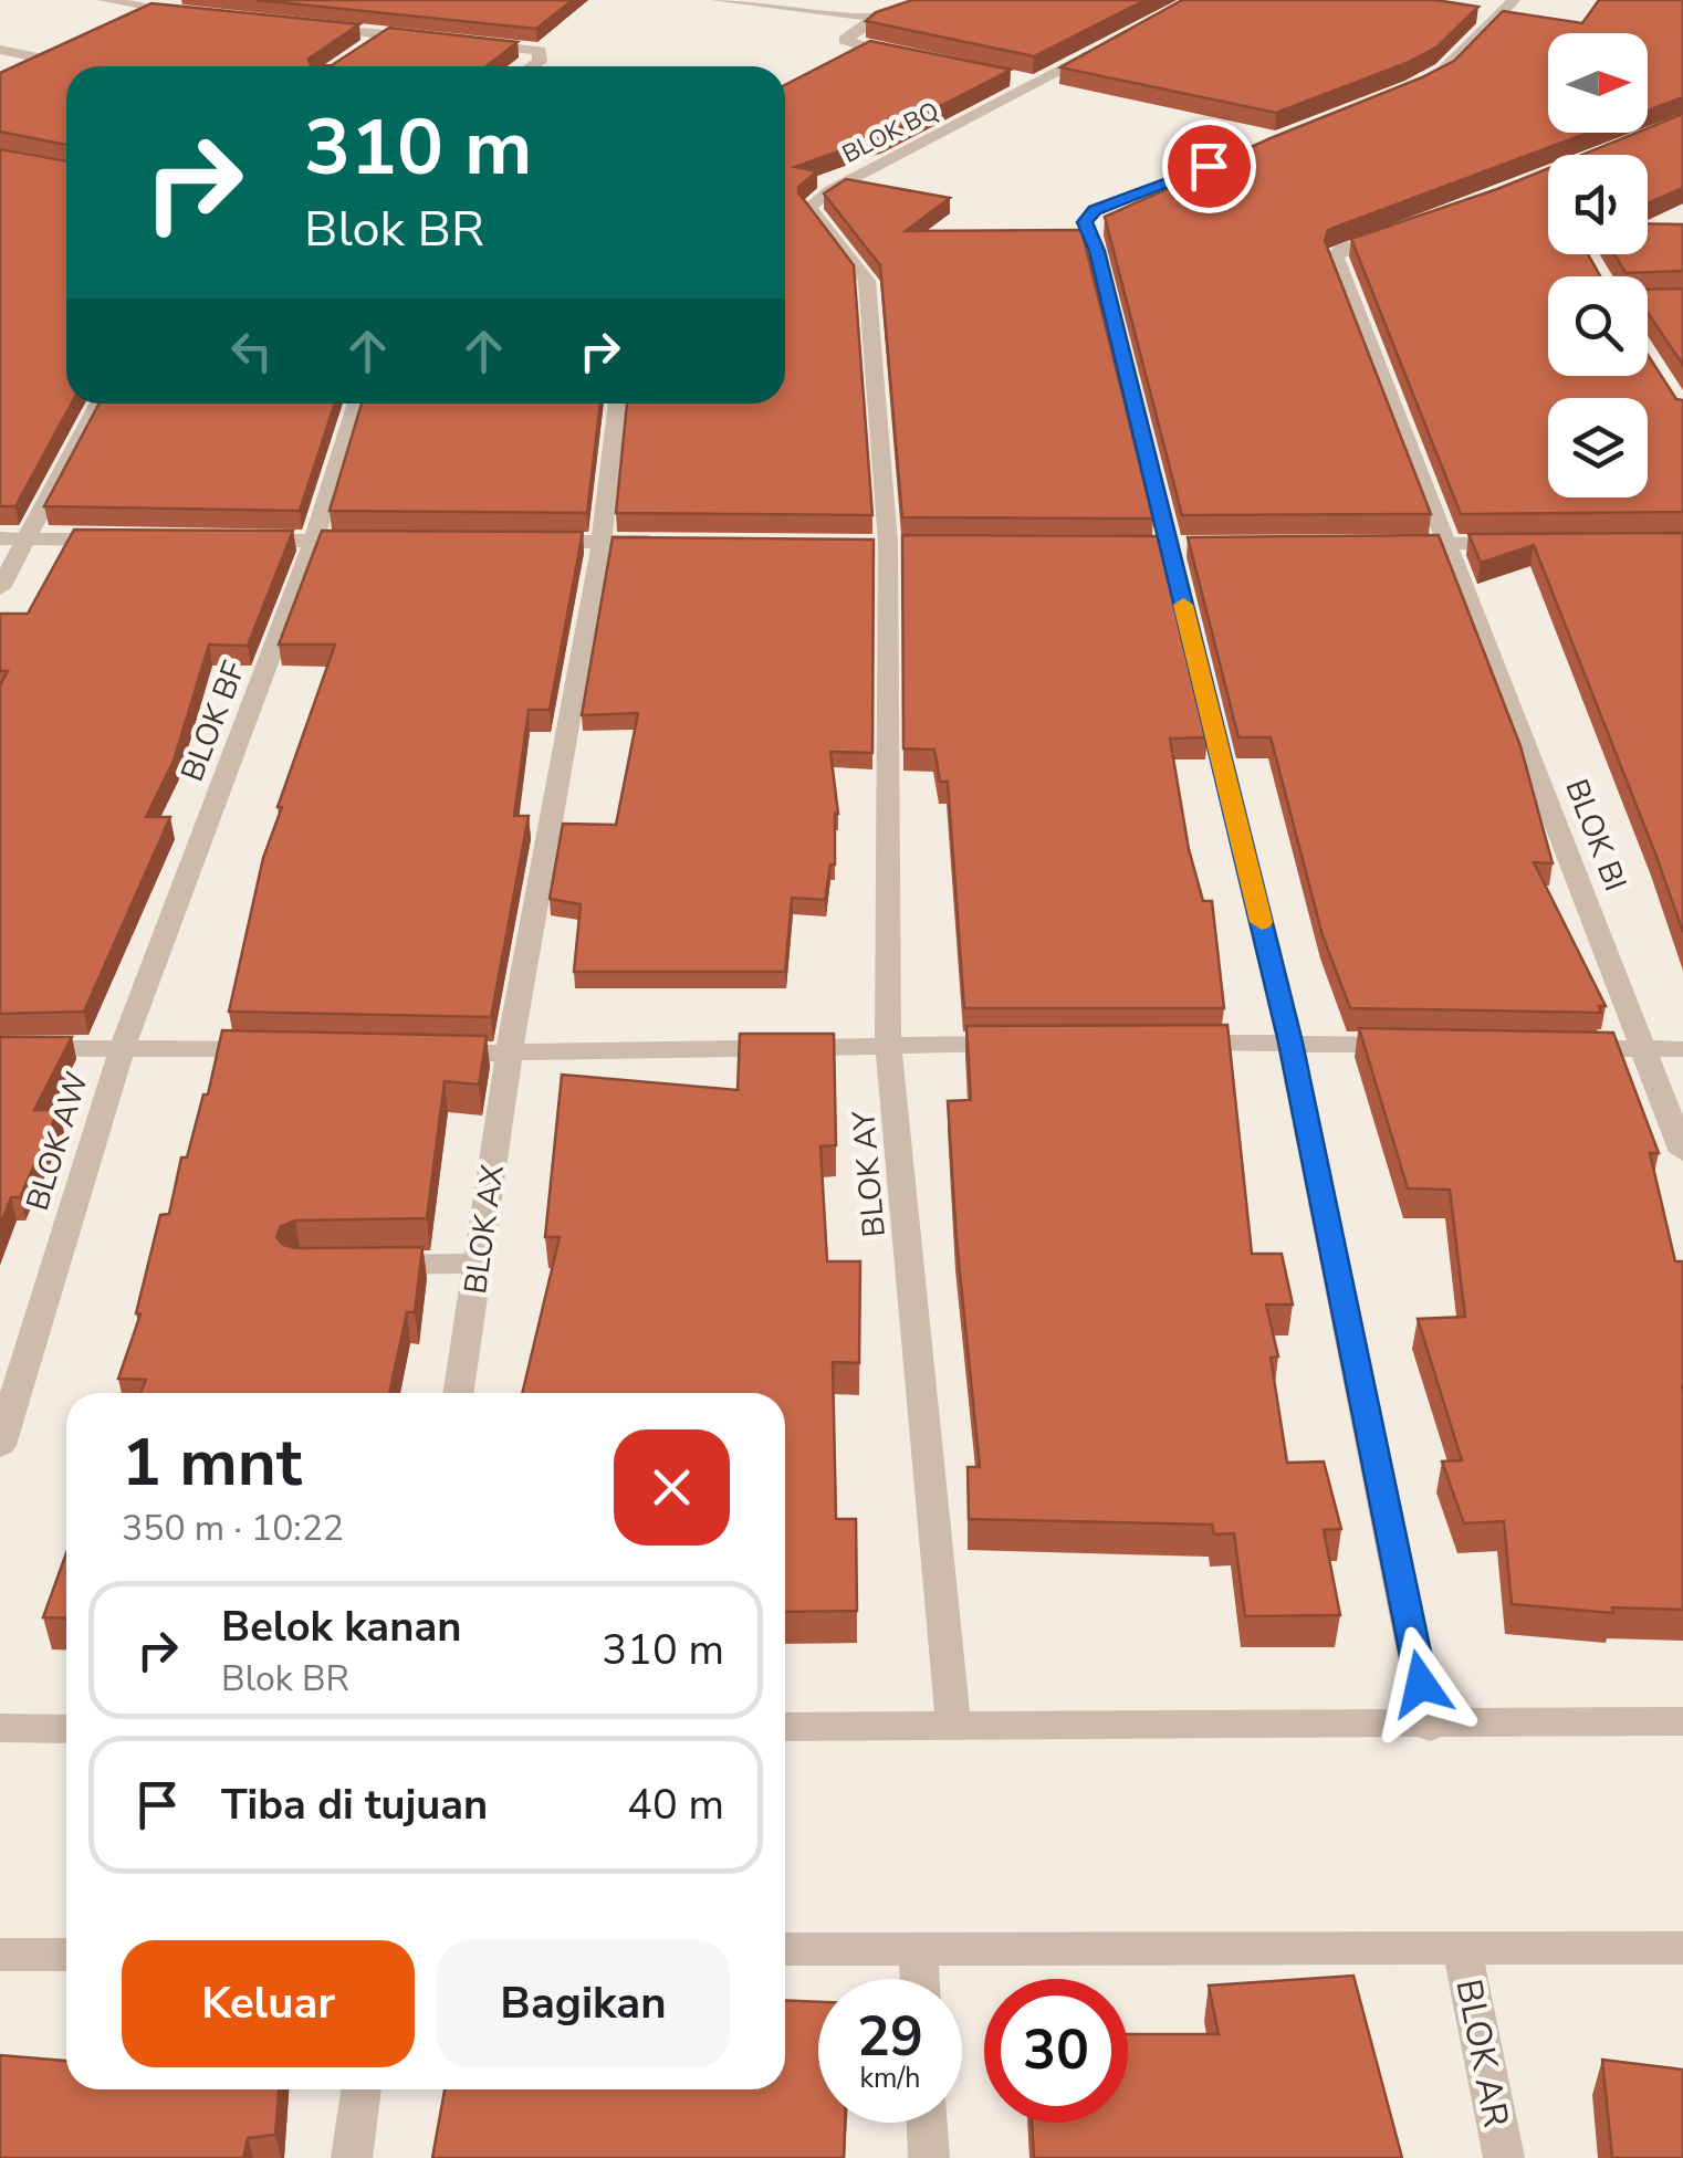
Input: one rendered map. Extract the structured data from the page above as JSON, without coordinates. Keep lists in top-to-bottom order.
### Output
{
  "streets": {
    "street": [
      "BLOK BQ",
      "BLOK BF",
      "BLOK BI",
      "BLOK AW",
      "BLOK AY",
      "BLOK AX",
      "BLOK AR"
    ]
  },
  "crossings": [
    ["BLOK BQ", "BLOK AY"],
    ["BLOK BF", "BLOK AW"]
  ],
  "north": "right",
  "page": {
    "turn": ["310 m", "Blok BR"],
    "heading": ["1 mnt", "350 m · 10:22"],
    "list": [
      {
        "name": "Belok kanan",
        "note": "Blok BR",
        "value": "310 m"
      },
      {
        "name": "Tiba di tujuan",
        "value": "40 m"
      }
    ],
    "buttons": ["Keluar", "Bagikan"],
    "speed": "29 km/h",
    "limit": "30"
  }
}
